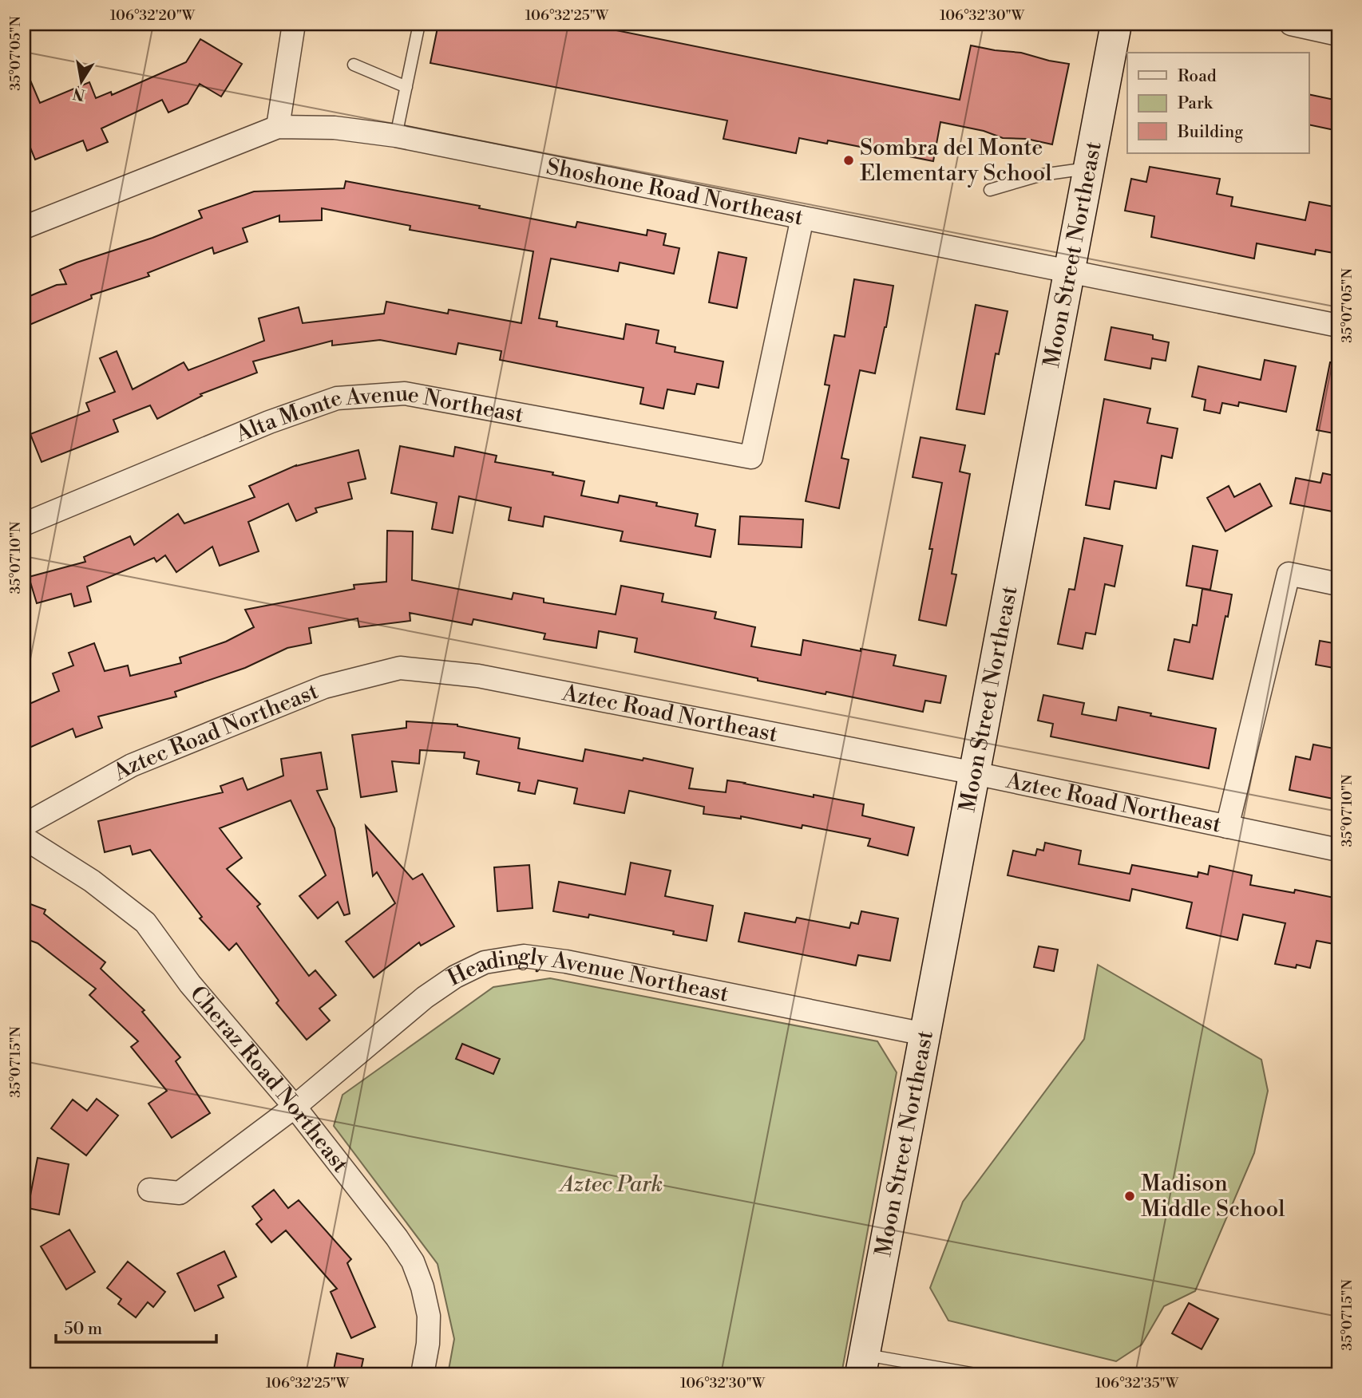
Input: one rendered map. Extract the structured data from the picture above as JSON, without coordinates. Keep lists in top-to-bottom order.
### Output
{
  "streets": {
    "street": [
      "Shoshone Road Northeast",
      "Moon Street Northeast",
      "Alta Monte Avenue Northeast",
      "Aztec Road Northeast",
      "Headingly Avenue Northeast",
      "Cheraz Road Northeast"
    ]
  },
  "crossings": [
    ["Shoshone Road Northeast", "Moon Street Northeast"],
    ["Shoshone Road Northeast", "Alta Monte Avenue Northeast"],
    ["Moon Street Northeast", "Aztec Road Northeast"],
    ["Moon Street Northeast", "Headingly Avenue Northeast"],
    ["Headingly Avenue Northeast", "Cheraz Road Northeast"]
  ],
  "parks": ["Aztec Park"],
  "places": ["Sombra del Monte Elementary School", "Madison Middle School"],
  "legend": ["Road", "Park", "Building"],
  "scale_bar": "50 m",
  "north": "bottom",
  "coordinates": [
    "106°32'20\"W",
    "106°32'25\"W",
    "106°32'30\"W",
    "35°07'05\"N",
    "35°07'10\"N",
    "35°07'15\"N",
    "106°32'35\"W"
  ]
}
